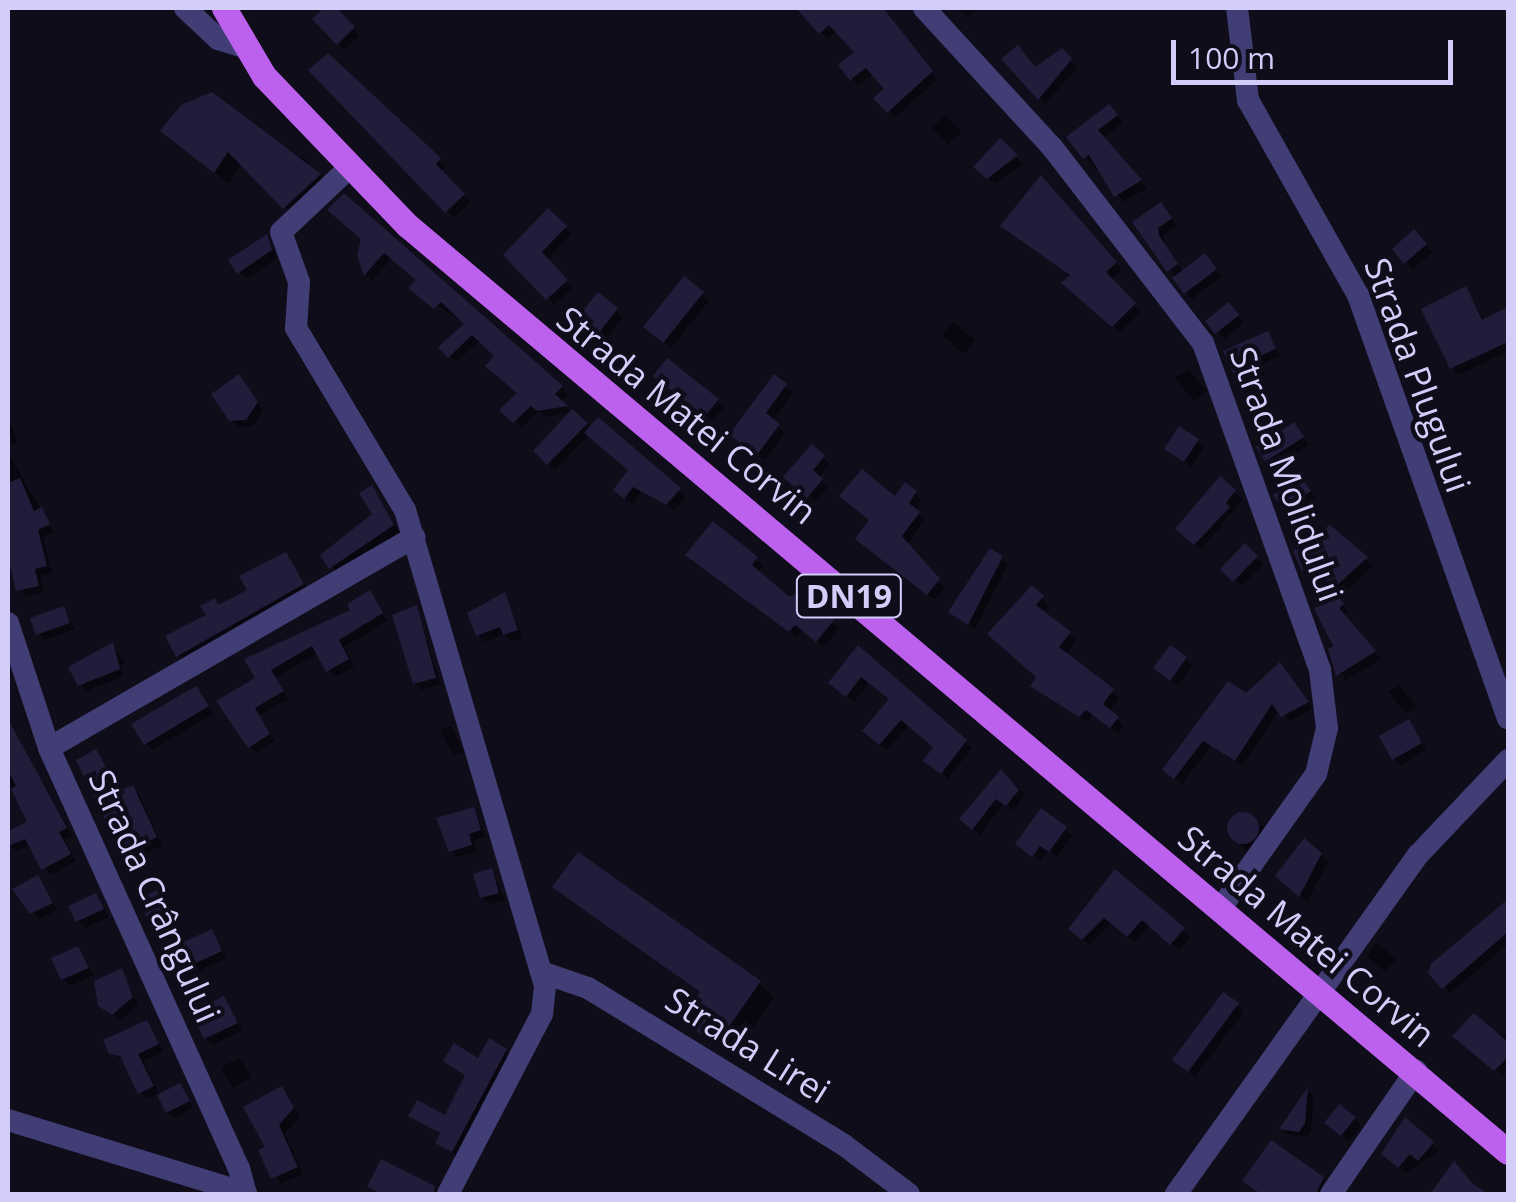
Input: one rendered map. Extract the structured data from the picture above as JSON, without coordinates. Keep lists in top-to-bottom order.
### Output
{
  "streets": {
    "main road": ["Strada Matei Corvin", "DN19"],
    "street": [
      "Strada Plugului",
      "Strada Molidului",
      "Strada Crângului",
      "Strada Lirei"
    ]
  },
  "crossings": [
    ["Strada Matei Corvin", "Strada Molidului"]
  ],
  "scale_bar": "100 m"
}
